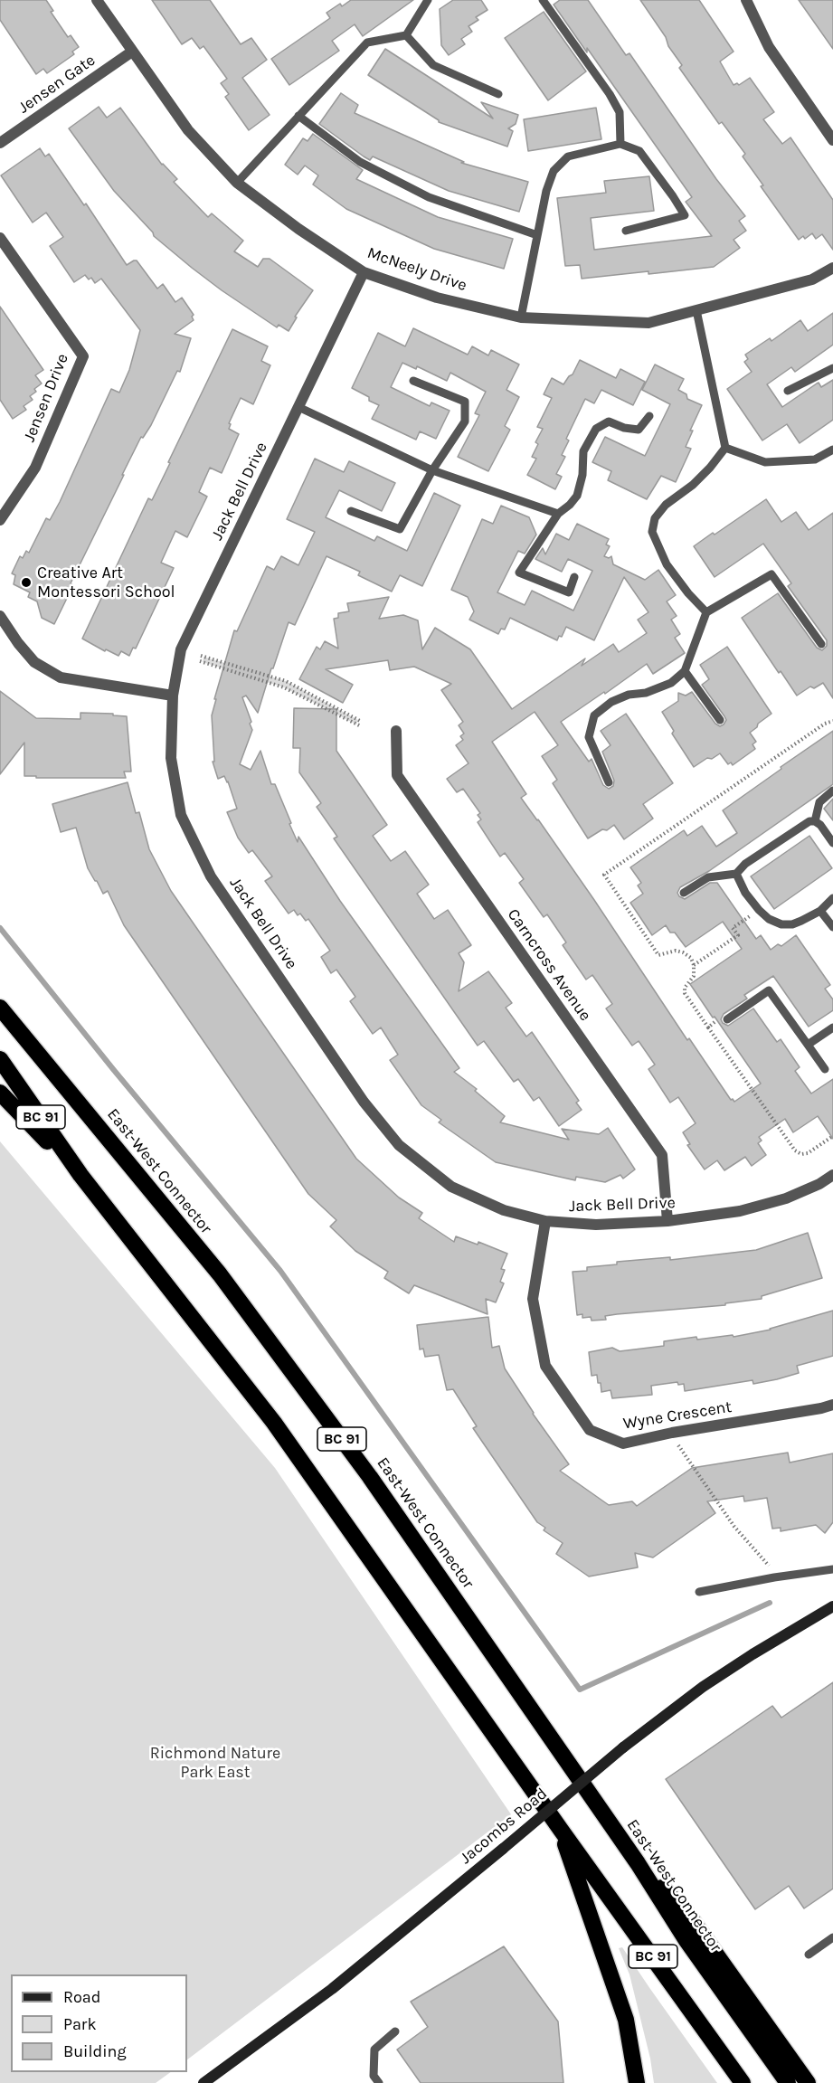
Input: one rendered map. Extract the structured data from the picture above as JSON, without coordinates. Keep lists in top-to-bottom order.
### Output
{
  "streets": {
    "highway": ["BC 91", "East-West Connector"],
    "street": [
      "Jensen Gate",
      "McNeely Drive",
      "Jensen Drive",
      "Jack Bell Drive",
      "Carncross Avenue",
      "Wyne Crescent",
      "Jacombs Road"
    ]
  },
  "crossings": [
    ["Jensen Gate", "McNeely Drive"],
    ["McNeely Drive", "Jack Bell Drive"],
    ["Jack Bell Drive", "Carncross Avenue"],
    ["Jack Bell Drive", "Wyne Crescent"]
  ],
  "parks": ["Richmond Nature Park East"],
  "places": ["Creative Art Montessori School"],
  "legend": ["Road", "Park", "Building"]
}
